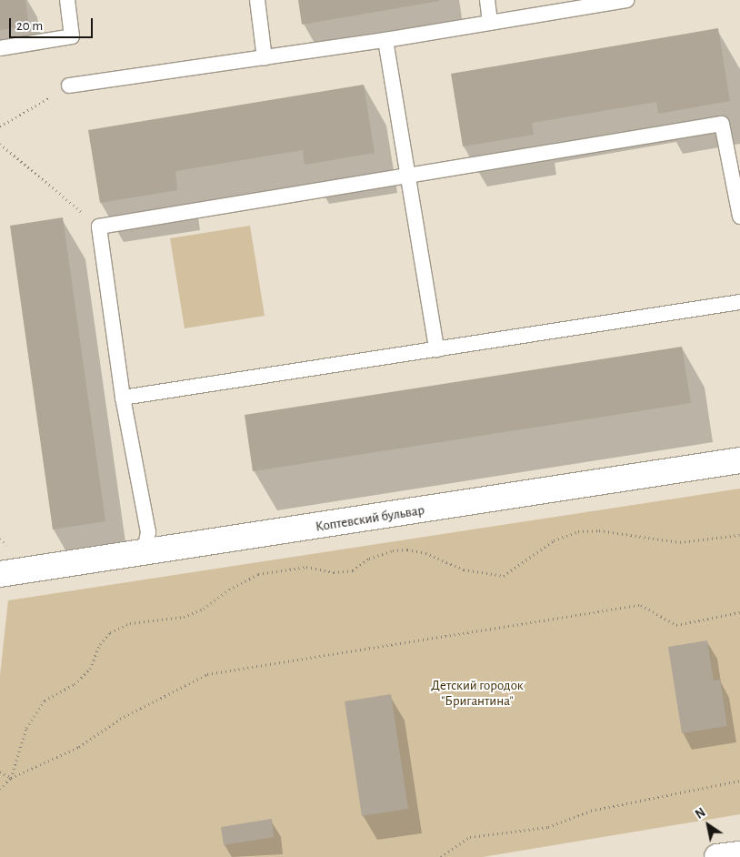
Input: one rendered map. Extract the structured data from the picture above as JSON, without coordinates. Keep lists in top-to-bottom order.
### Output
{
  "streets": {
    "street": ["Коптевский бульвар"]
  },
  "parks": ["Детский городок \"Бригантина\""],
  "scale_bar": "20 m",
  "north": "top left"
}
